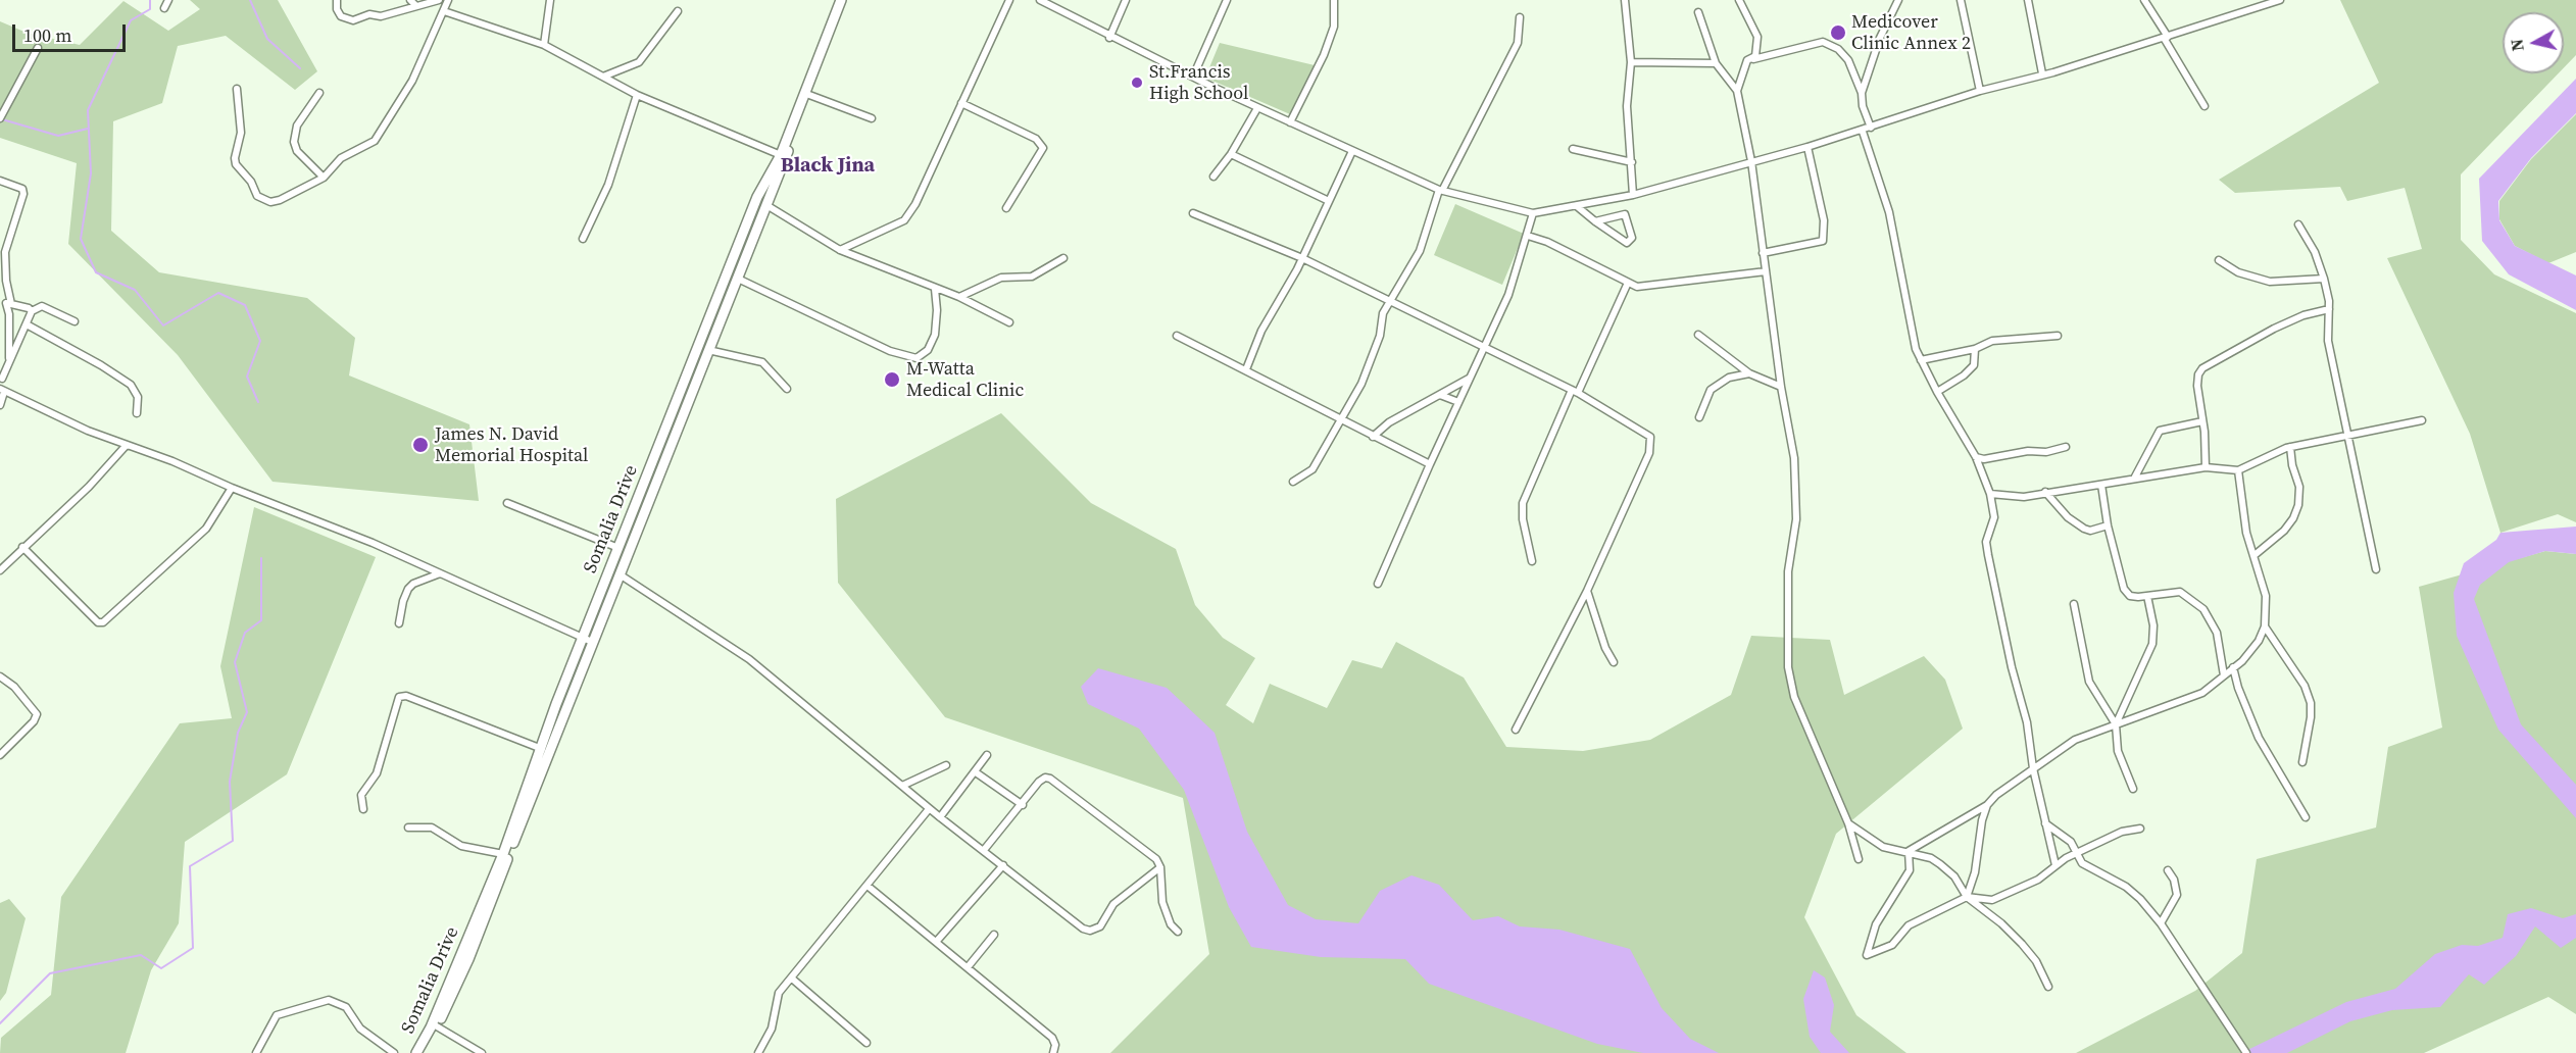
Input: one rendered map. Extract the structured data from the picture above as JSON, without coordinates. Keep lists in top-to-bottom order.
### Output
{
  "streets": {
    "main road": ["Somalia Drive"]
  },
  "districts": ["Black Jina"],
  "places": [
    "Medicover Clinic Annex 2",
    "St.Francis High School",
    "M-Watta Medical Clinic",
    "James N. David Memorial Hospital"
  ],
  "scale_bar": "100 m",
  "north": "left"
}
